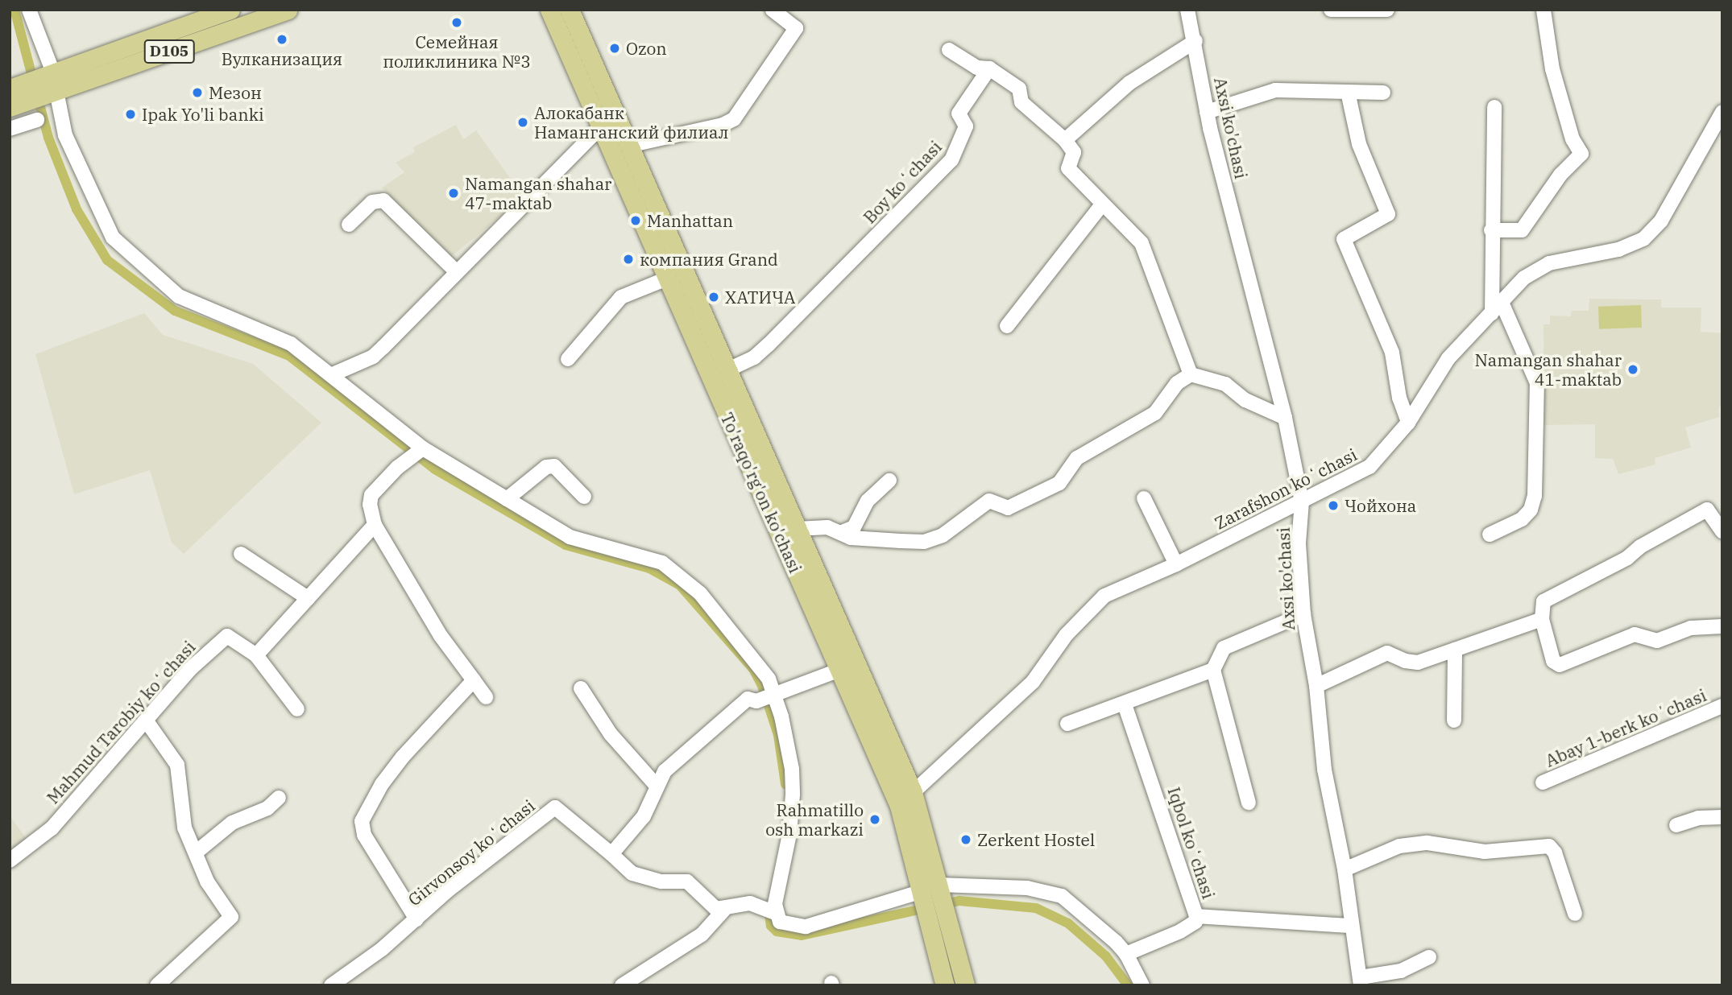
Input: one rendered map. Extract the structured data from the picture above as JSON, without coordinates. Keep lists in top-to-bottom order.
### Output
{
  "streets": {
    "main road": ["D105", "To'raqo'rg'on ko'chasi"],
    "street": [
      "Axsi ko'chasi",
      "Boy koʻchasi",
      "Zarafshon koʻchasi",
      "Mahmud Tarobiy koʻchasi",
      "Аbay 1-berk koʼchasi",
      "Iqbol koʻchasi",
      "Girvonsoy koʻchasi"
    ]
  },
  "crossings": [
    ["Axsi ko'chasi", "Zarafshon koʻchasi"],
    ["Boy koʻchasi", "To'raqo'rg'on ko'chasi"],
    ["Zarafshon koʻchasi", "To'raqo'rg'on ko'chasi"]
  ],
  "places": [
    "Семейная поликлиника №3",
    "Вулканизация",
    "Ozon",
    "Мезон",
    "Ipak Yo'li banki",
    "Алокабанк Наманганский филиал",
    "Namangan shahar 47-maktab",
    "Manhattan",
    "компания Grand",
    "ХАТИЧА",
    "Namangan shahar 41-maktab",
    "Чойхона",
    "Rahmatillo osh markazi",
    "Zerkent Hostel"
  ]
}
